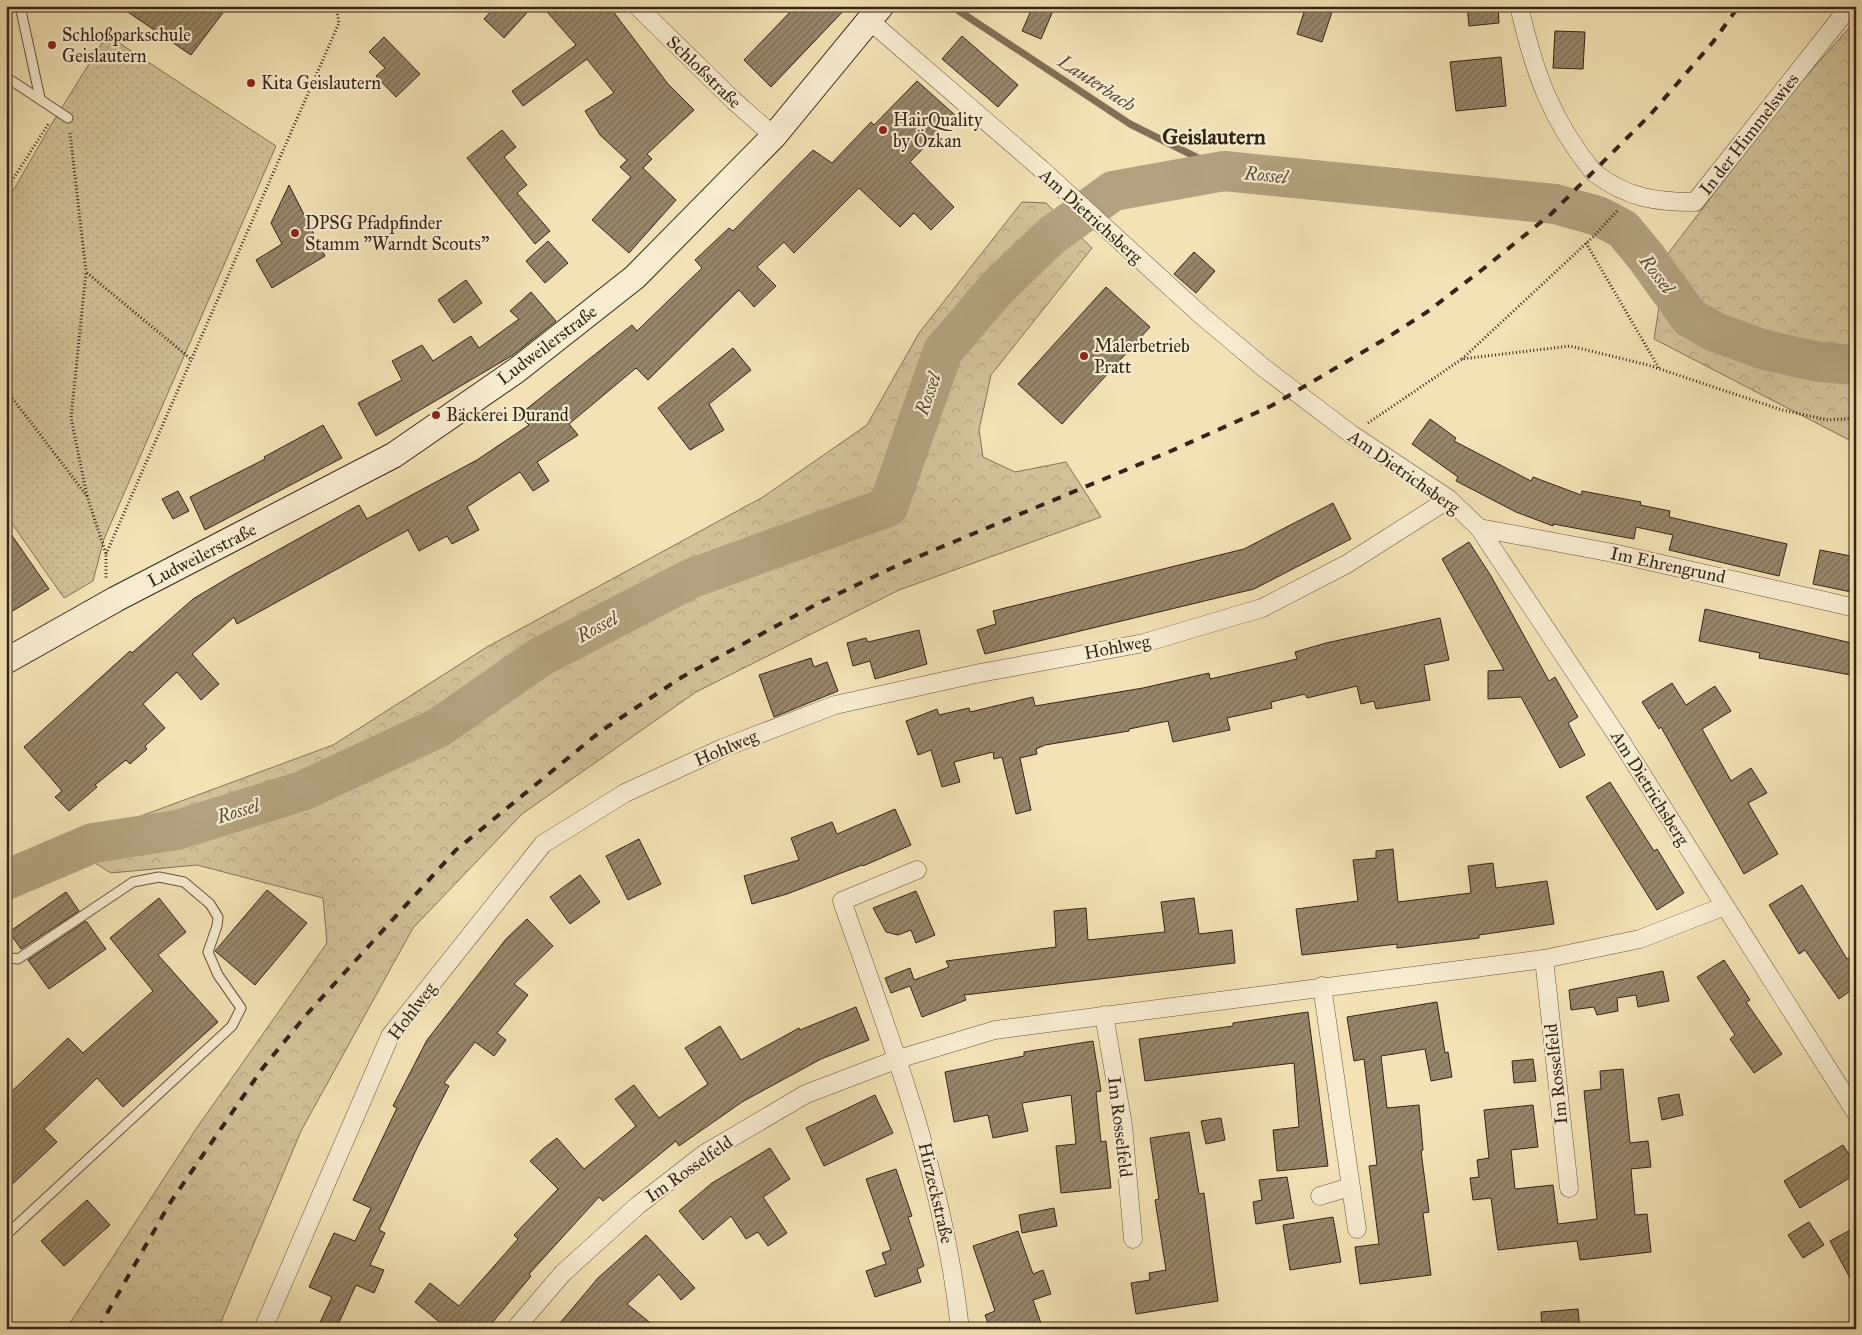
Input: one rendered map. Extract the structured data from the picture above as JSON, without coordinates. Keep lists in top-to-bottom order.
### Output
{
  "streets": {
    "main road": ["Ludweilerstraße"],
    "street": [
      "Schloßstraße",
      "In der Himmelswies",
      "Am Dietrichsberg",
      "Im Ehrengrund",
      "Hohlweg",
      "Im Rosselfeld",
      "Hirzeckstraße"
    ]
  },
  "crossings": [
    ["Schloßstraße", "Ludweilerstraße"],
    ["Am Dietrichsberg", "Ludweilerstraße"],
    ["Am Dietrichsberg", "Im Ehrengrund"],
    ["Am Dietrichsberg", "Hohlweg"],
    ["Am Dietrichsberg", "Im Rosselfeld"],
    ["Im Rosselfeld", "Hirzeckstraße"]
  ],
  "districts": ["Geislautern"],
  "water": ["Lauterbach", "Rossel"],
  "places": [
    "Schloßparkschule Geislautern",
    "Kita Geislautern",
    "HairQuality by Özkan",
    "DPSG Pfadpfinder Stamm \"Warndt Scouts\"",
    "Malerbetrieb Pratt",
    "Bäckerei Durand"
  ]
}
